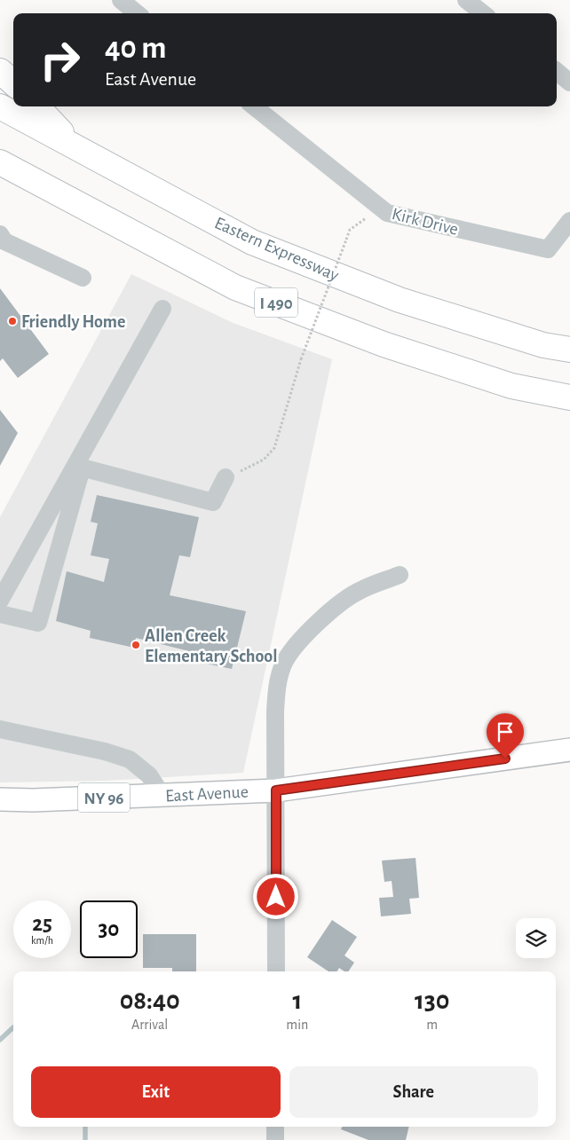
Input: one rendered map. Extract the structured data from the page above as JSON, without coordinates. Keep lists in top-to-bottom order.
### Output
{
  "streets": {
    "highway": ["Eastern Expressway", "I 490"],
    "main road": ["East Avenue", "NY 96"],
    "street": ["Kirk Drive"]
  },
  "places": ["Friendly Home", "Allen Creek Elementary School"],
  "page": {
    "turn": ["40 m", "East Avenue"],
    "speed": "25 km/h",
    "limit": "30",
    "eta": [
      "08:40",
      "Arrival",
      "1",
      "min",
      "130",
      "m"
    ],
    "buttons": ["Exit", "Share"]
  }
}
